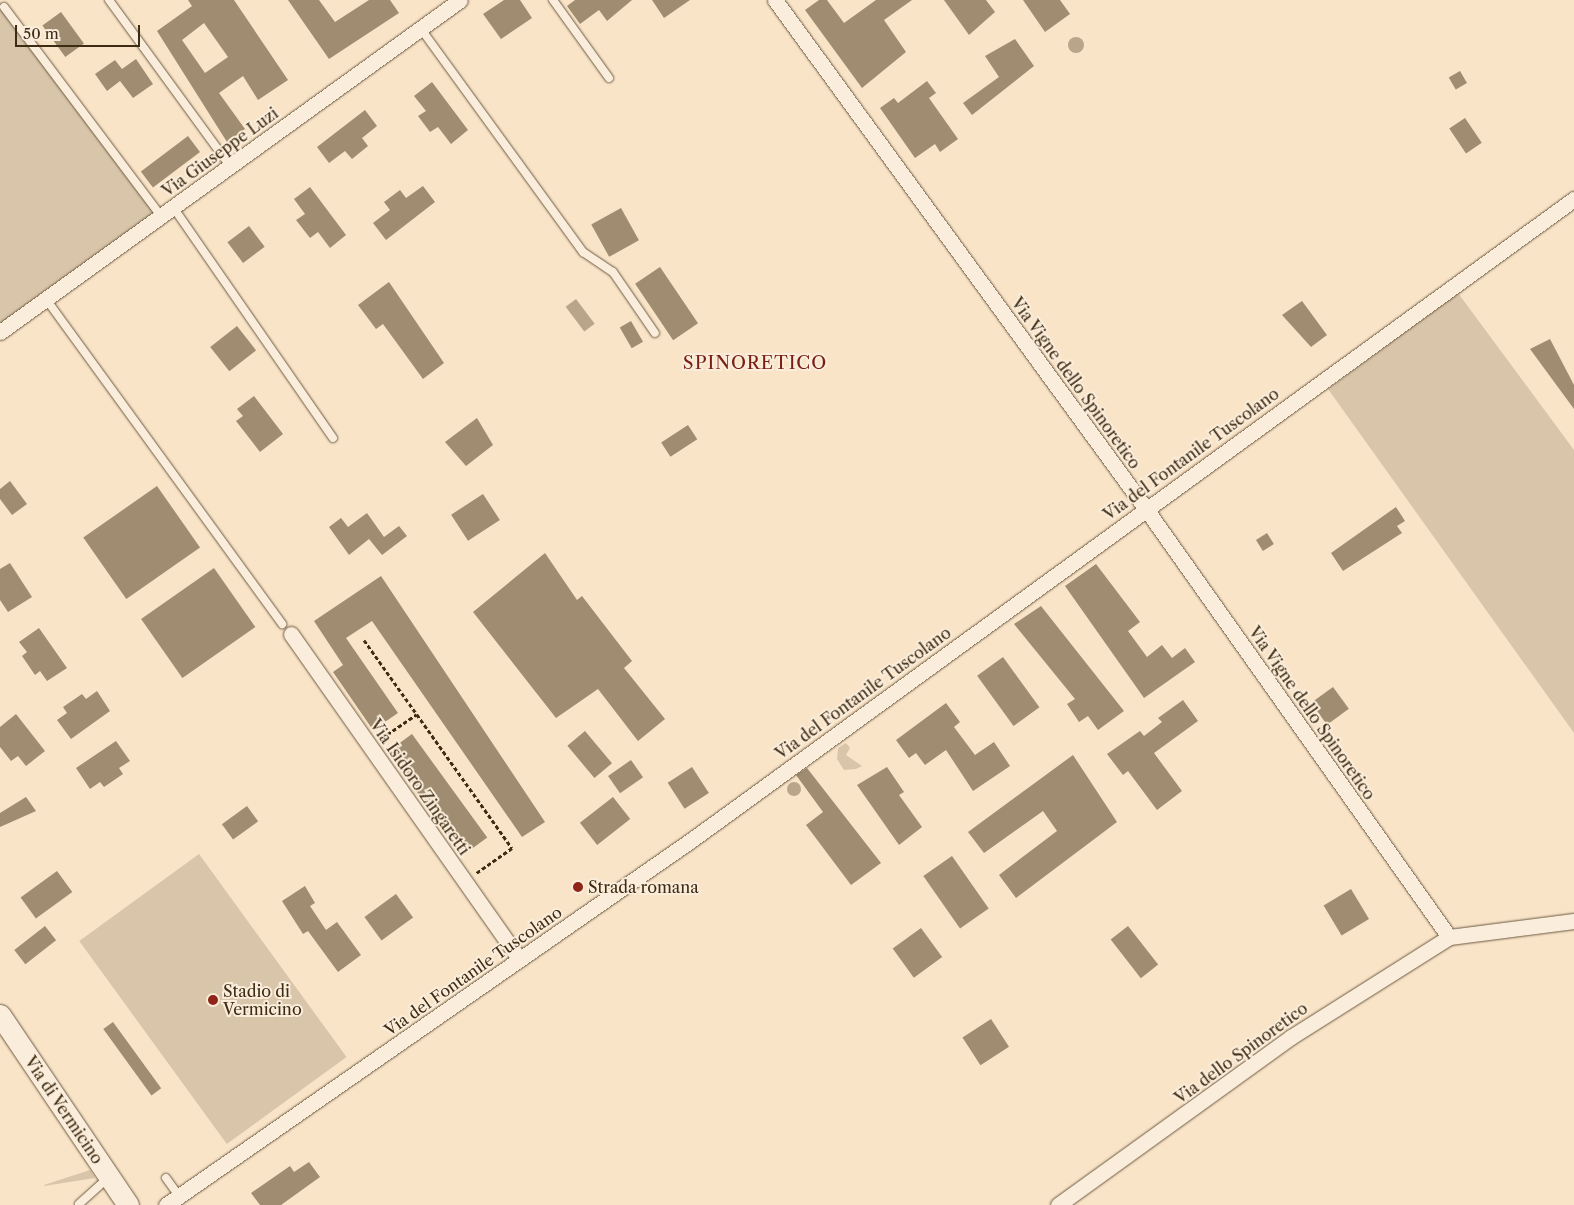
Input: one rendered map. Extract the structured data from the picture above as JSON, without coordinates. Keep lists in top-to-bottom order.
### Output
{
  "streets": {
    "main road": ["Via di Vermicino"],
    "street": [
      "Via Giuseppe Luzi",
      "Via Vigne dello Spinoretico",
      "Via del Fontanile Tuscolano",
      "Via Isidoro Zingaretti",
      "Via dello Spinoretico"
    ]
  },
  "crossings": [
    ["Via Vigne dello Spinoretico", "Via del Fontanile Tuscolano"],
    ["Via Vigne dello Spinoretico", "Via dello Spinoretico"],
    ["Via del Fontanile Tuscolano", "Via Isidoro Zingaretti"]
  ],
  "districts": ["SPINORETICO"],
  "places": ["Strada romana", "Stadio di Vermicino"],
  "scale_bar": "50 m"
}
